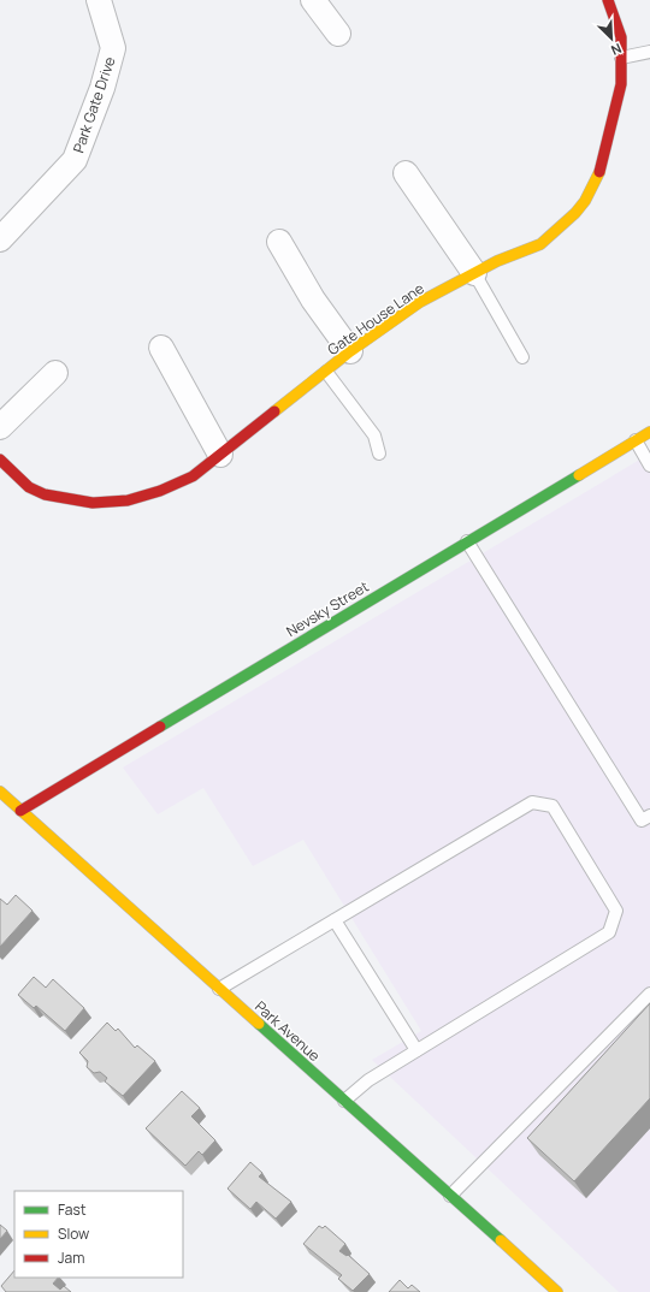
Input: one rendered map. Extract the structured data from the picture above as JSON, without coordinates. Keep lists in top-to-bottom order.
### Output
{
  "streets": {
    "street": [
      "Park Gate Drive",
      "Gate House Lane",
      "Nevsky Street",
      "Park Avenue"
    ]
  },
  "crossings": [
    ["Nevsky Street", "Park Avenue"]
  ],
  "legend": ["Fast", "Slow", "Jam"],
  "north": "bottom right"
}
